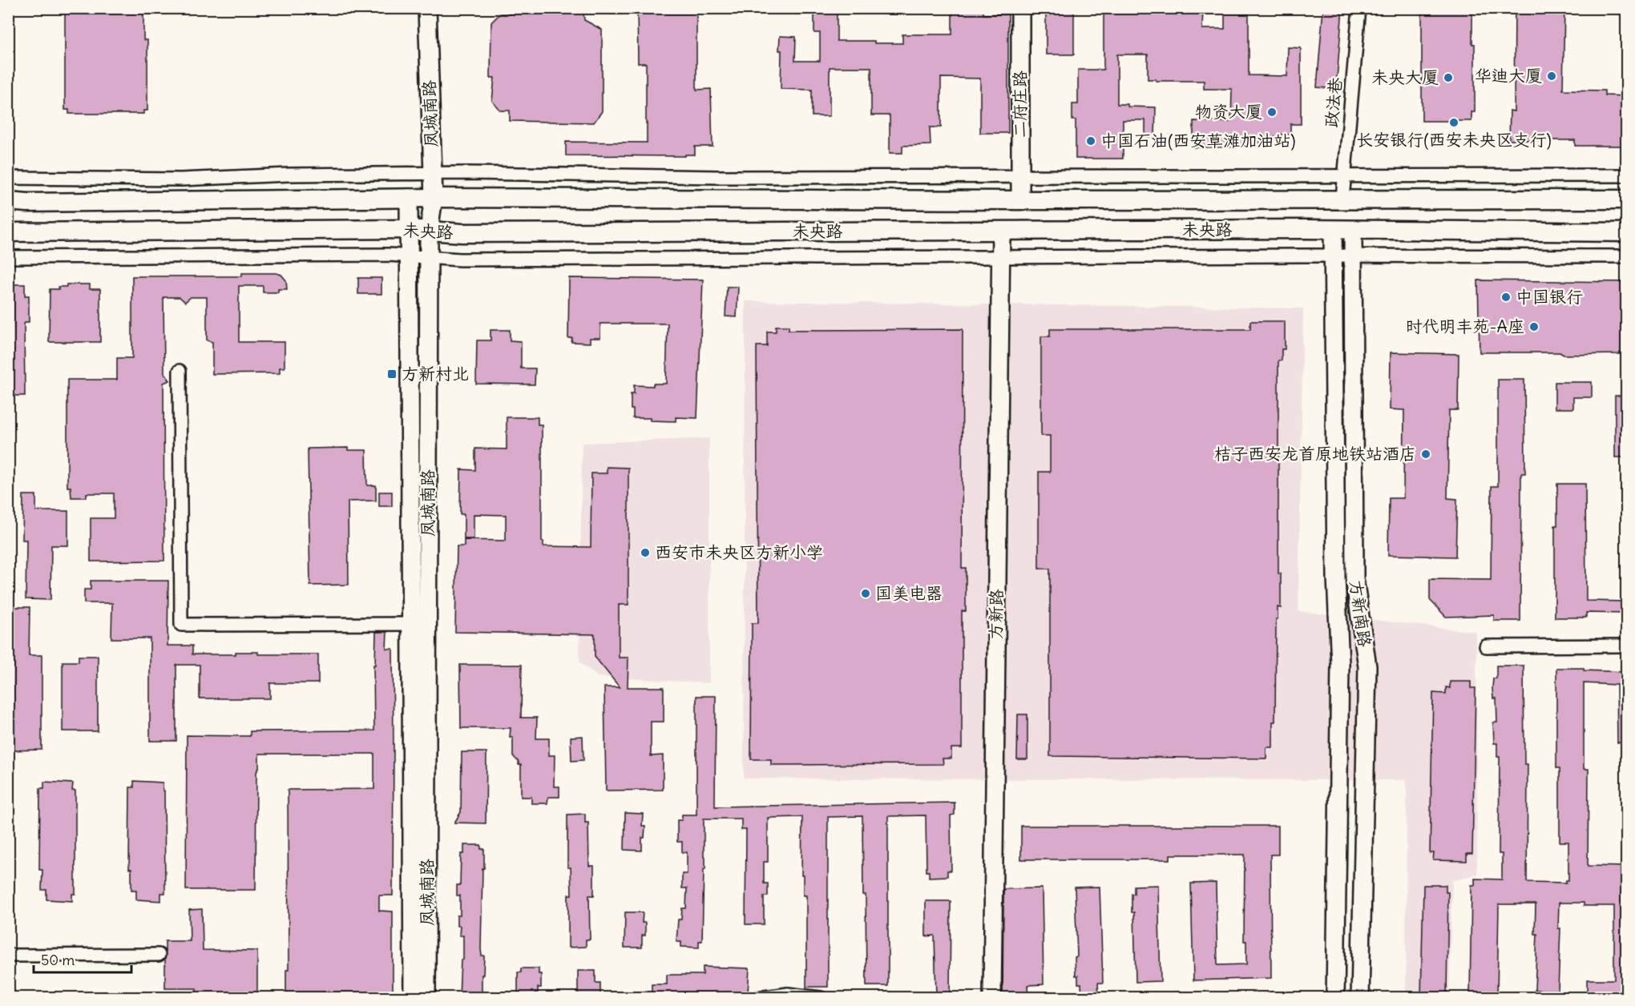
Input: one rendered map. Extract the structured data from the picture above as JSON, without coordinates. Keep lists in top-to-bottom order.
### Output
{
  "streets": {
    "main road": ["未央路"],
    "street": [
      "政法巷",
      "二府庄路",
      "凤城南路",
      "方新南路",
      "方新路"
    ]
  },
  "crossings": [
    ["政法巷", "未央路"],
    ["二府庄路", "未央路"],
    ["凤城南路", "未央路"],
    ["未央路", "方新南路"],
    ["未央路", "方新路"]
  ],
  "places": {
    "other": [
      "华迪大厦",
      "未央大厦",
      "物资大厦",
      "长安银行(西安未央区支行)",
      "中国石油(西安草滩加油站)",
      "中国银行",
      "时代明丰苑-A座",
      "桔子西安龙首原地铁站酒店",
      "西安市未央区方新小学",
      "国美电器"
    ],
    "transit": ["方新村北"]
  },
  "scale_bar": "50 m"
}
